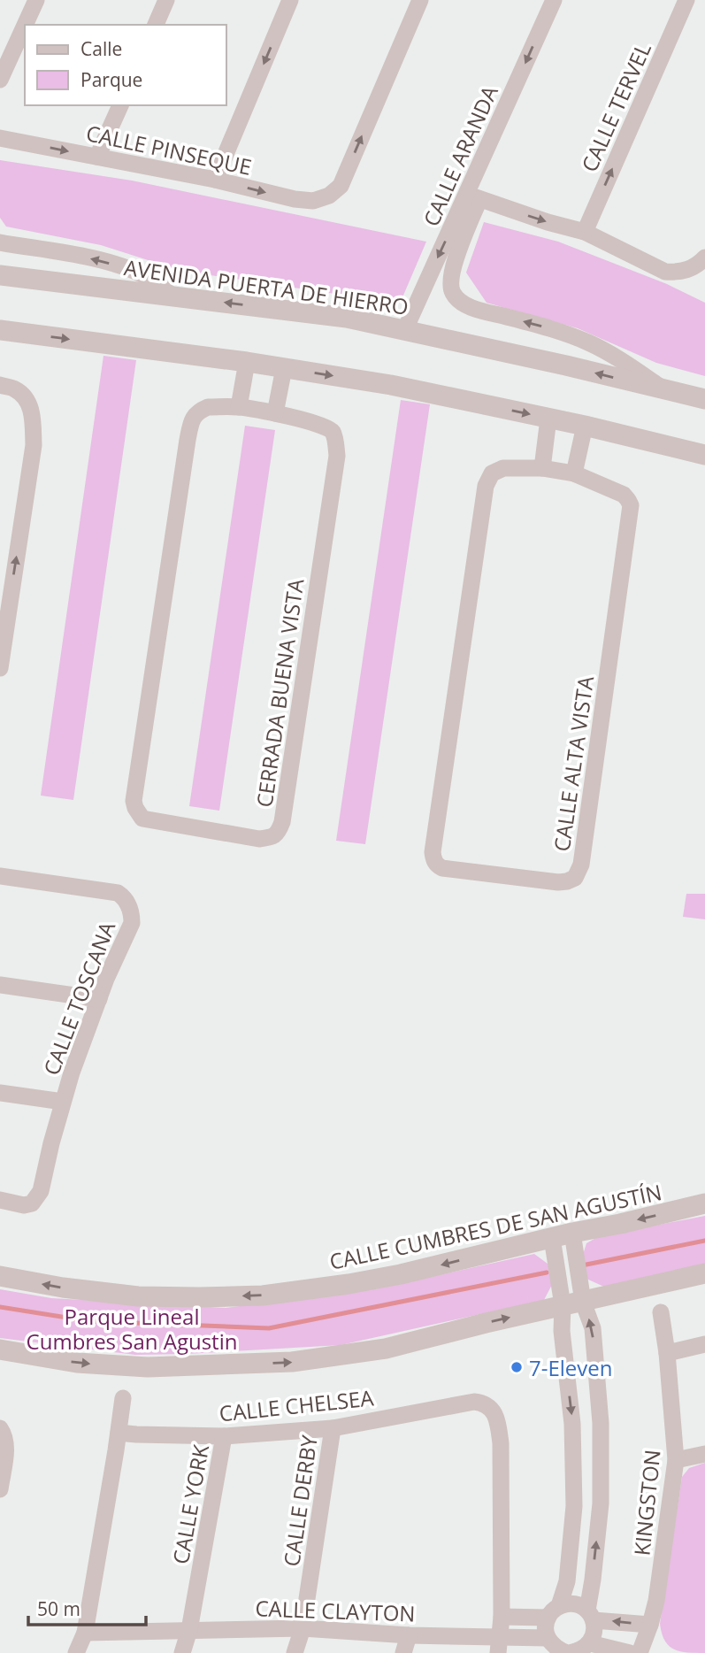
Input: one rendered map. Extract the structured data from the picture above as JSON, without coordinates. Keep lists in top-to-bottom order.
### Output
{
  "streets": {
    "street": [
      "CALLE TERVEL",
      "CALLE PINSEQUE",
      "CALLE ARANDA",
      "AVENIDA PUERTA DE HIERRO",
      "CERRADA BUENA VISTA",
      "CALLE ALTA VISTA",
      "CALLE TOSCANA",
      "CALLE CUMBRES DE SAN AGUSTÍN",
      "CALLE CHELSEA",
      "CALLE DERBY",
      "KINGSTON",
      "CALLE YORK",
      "CALLE CLAYTON"
    ]
  },
  "crossings": [
    ["CALLE ARANDA", "AVENIDA PUERTA DE HIERRO"],
    ["CALLE CHELSEA", "CALLE DERBY"],
    ["CALLE CHELSEA", "CALLE YORK"],
    ["CALLE CHELSEA", "CALLE CLAYTON"],
    ["CALLE DERBY", "CALLE CLAYTON"],
    ["CALLE YORK", "CALLE CLAYTON"]
  ],
  "one_way": ["CALLE TERVEL"],
  "parks": ["Parque Lineal Cumbres San Agustin"],
  "places": ["7-Eleven"],
  "legend": ["Calle", "Parque"],
  "scale_bar": "50 m"
}
